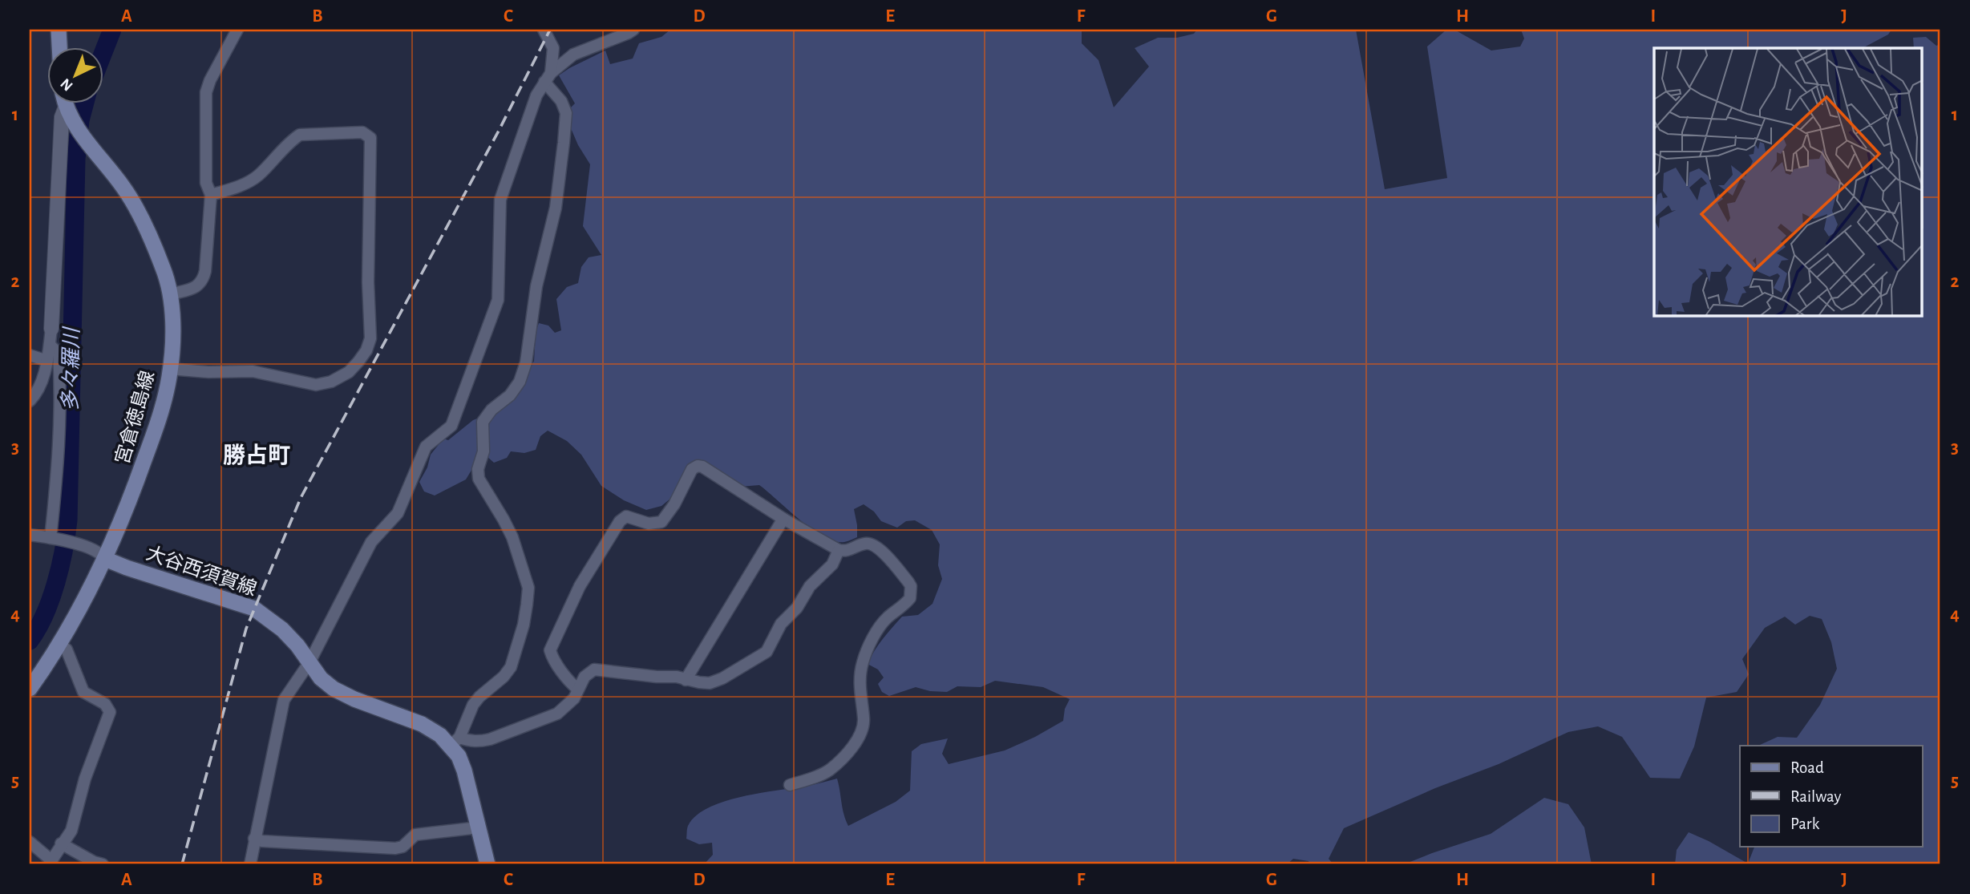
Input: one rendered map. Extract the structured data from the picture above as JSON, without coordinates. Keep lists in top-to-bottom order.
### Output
{
  "streets": {
    "main road": ["宮倉徳島線", "大谷西須賀線"]
  },
  "crossings": [
    ["宮倉徳島線", "大谷西須賀線"]
  ],
  "districts": ["勝占町"],
  "water": ["多々羅川"],
  "legend": ["Road", "Railway", "Park"],
  "north": "bottom left",
  "grid": {
    "columns": [
      "A",
      "B",
      "C",
      "D",
      "E",
      "F",
      "G",
      "H",
      "I",
      "J"
    ],
    "rows": [
      "1",
      "2",
      "3",
      "4",
      "5"
    ]
  }
}
